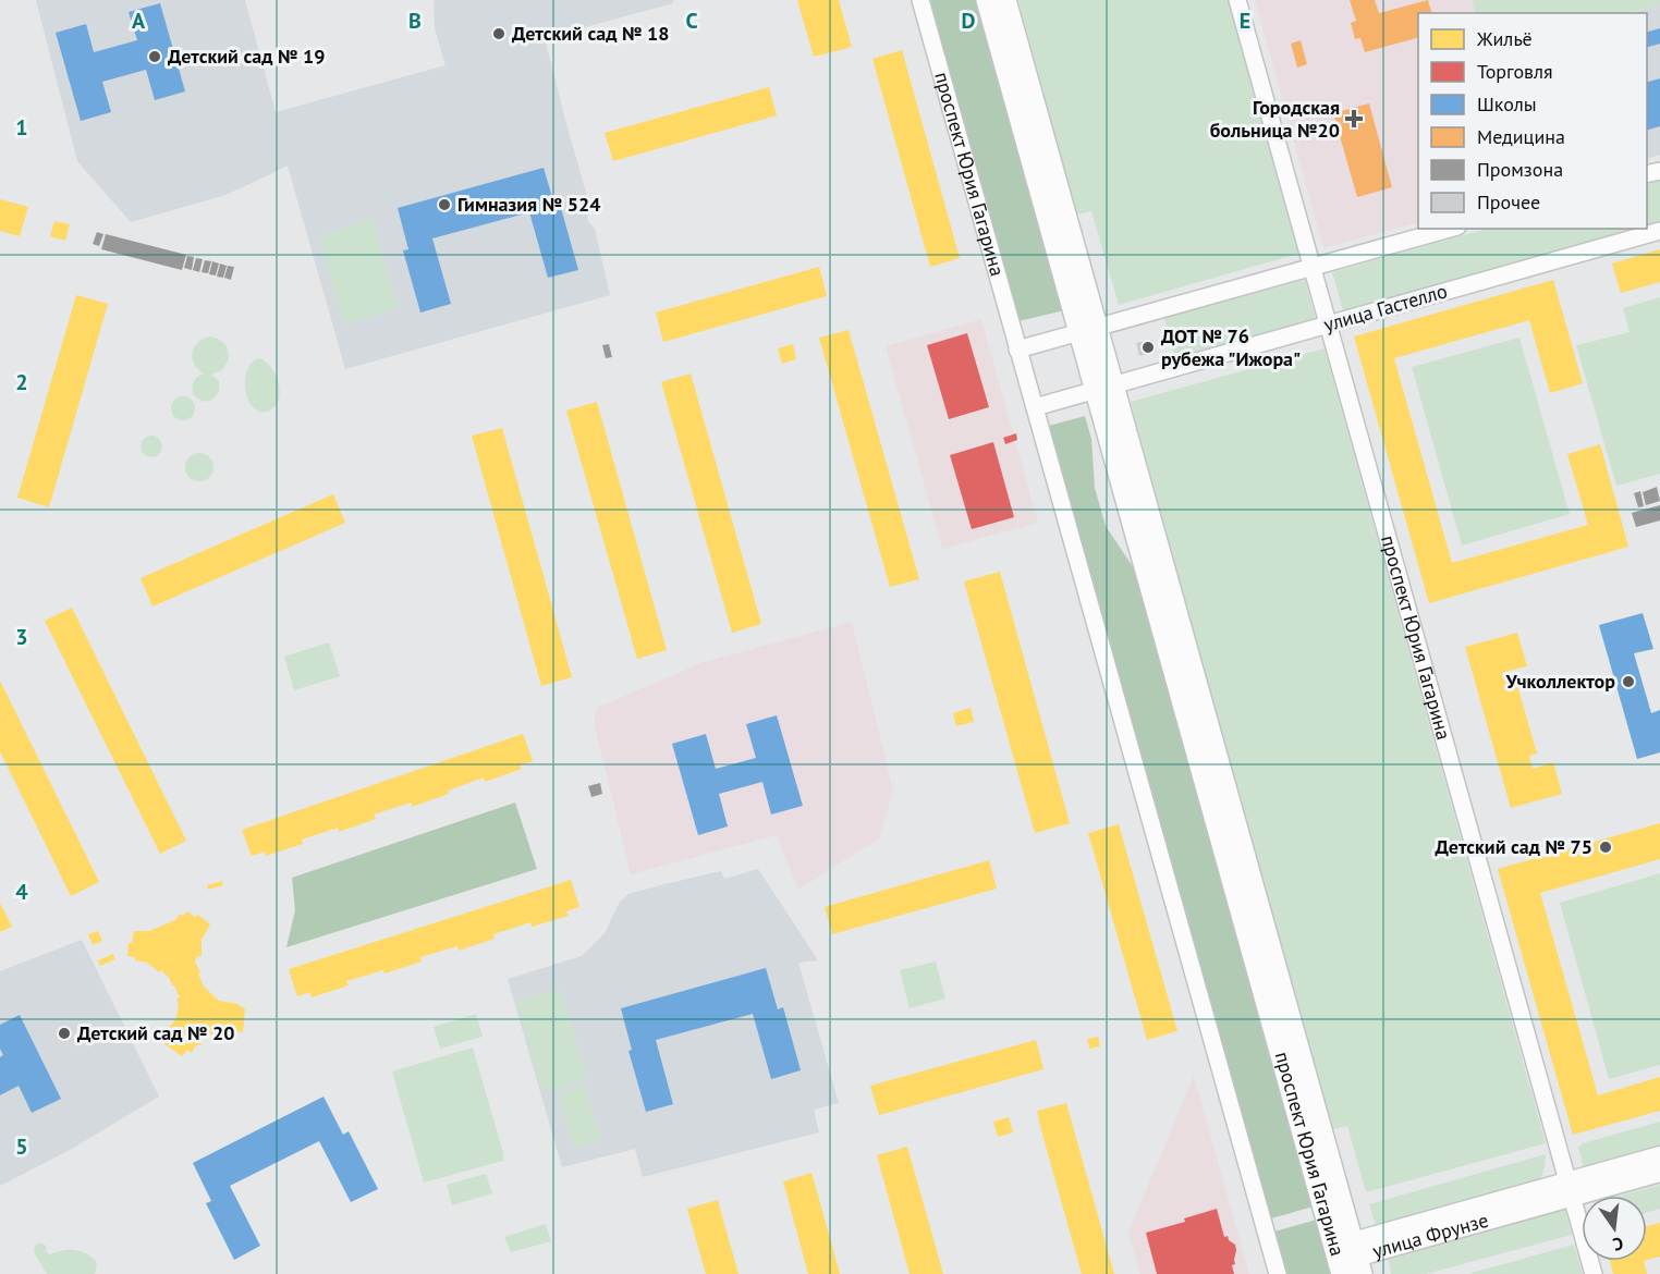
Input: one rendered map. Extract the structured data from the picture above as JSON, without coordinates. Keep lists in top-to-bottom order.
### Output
{
  "streets": {
    "main road": ["проспект Юрия Гагарина"],
    "street": ["улица Гастелло", "улица Фрунзе"]
  },
  "crossings": [
    ["проспект Юрия Гагарина", "улица Гастелло"],
    ["проспект Юрия Гагарина", "улица Фрунзе"]
  ],
  "places": {
    "other": [
      "Детский сад № 18",
      "Детский сад № 19",
      "Гимназия № 524",
      "ДОТ № 76 рубежа \"Ижора\"",
      "Учколлектор",
      "Детский сад № 75",
      "Детский сад № 20"
    ],
    "health": ["Городская больница №20"]
  },
  "legend": [
    "Жильё",
    "Торговля",
    "Школы",
    "Медицина",
    "Промзона",
    "Прочее"
  ],
  "north": "bottom",
  "grid": {
    "columns": [
      "A",
      "B",
      "C",
      "D",
      "E"
    ],
    "rows": [
      "1",
      "2",
      "3",
      "4",
      "5"
    ]
  }
}
